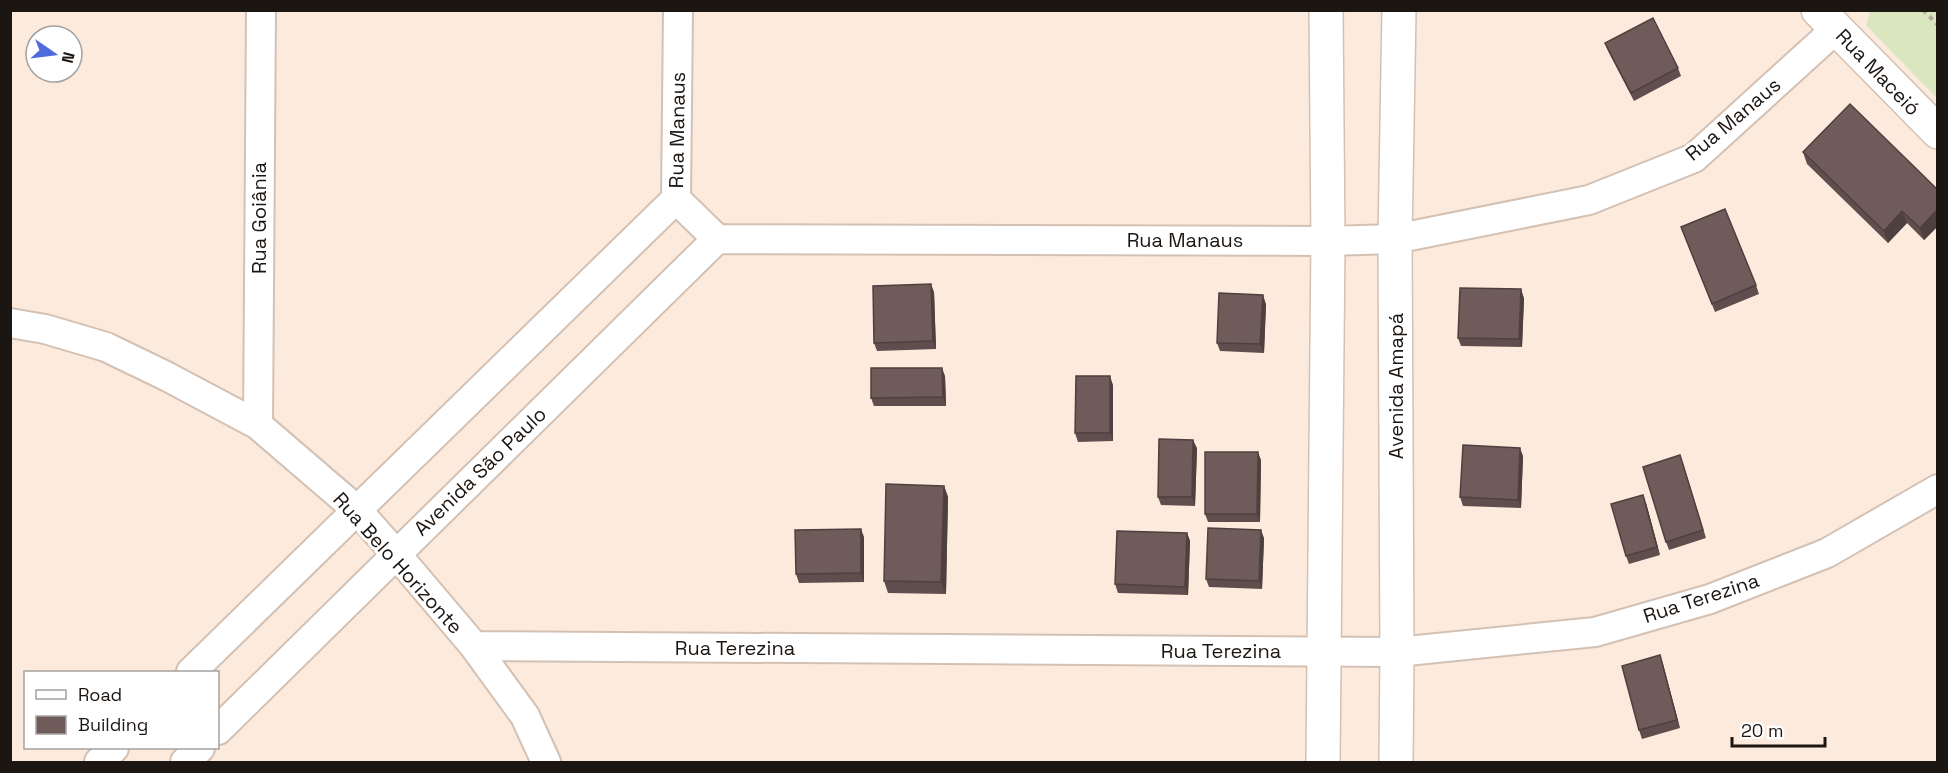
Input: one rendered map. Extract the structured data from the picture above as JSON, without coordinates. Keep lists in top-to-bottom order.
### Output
{
  "streets": {
    "street": [
      "Rua Maceió",
      "Rua Manaus",
      "Rua Goiânia",
      "Avenida Amapá",
      "Avenida São Paulo",
      "Rua Belo Horizonte",
      "Rua Terezina"
    ]
  },
  "crossings": [
    ["Rua Maceió", "Rua Manaus"],
    ["Rua Manaus", "Avenida Amapá"],
    ["Rua Manaus", "Avenida São Paulo"],
    ["Rua Goiânia", "Rua Belo Horizonte"],
    ["Avenida Amapá", "Rua Terezina"],
    ["Avenida São Paulo", "Rua Belo Horizonte"],
    ["Rua Belo Horizonte", "Rua Terezina"]
  ],
  "legend": ["Road", "Building"],
  "scale_bar": "20 m",
  "north": "right"
}
